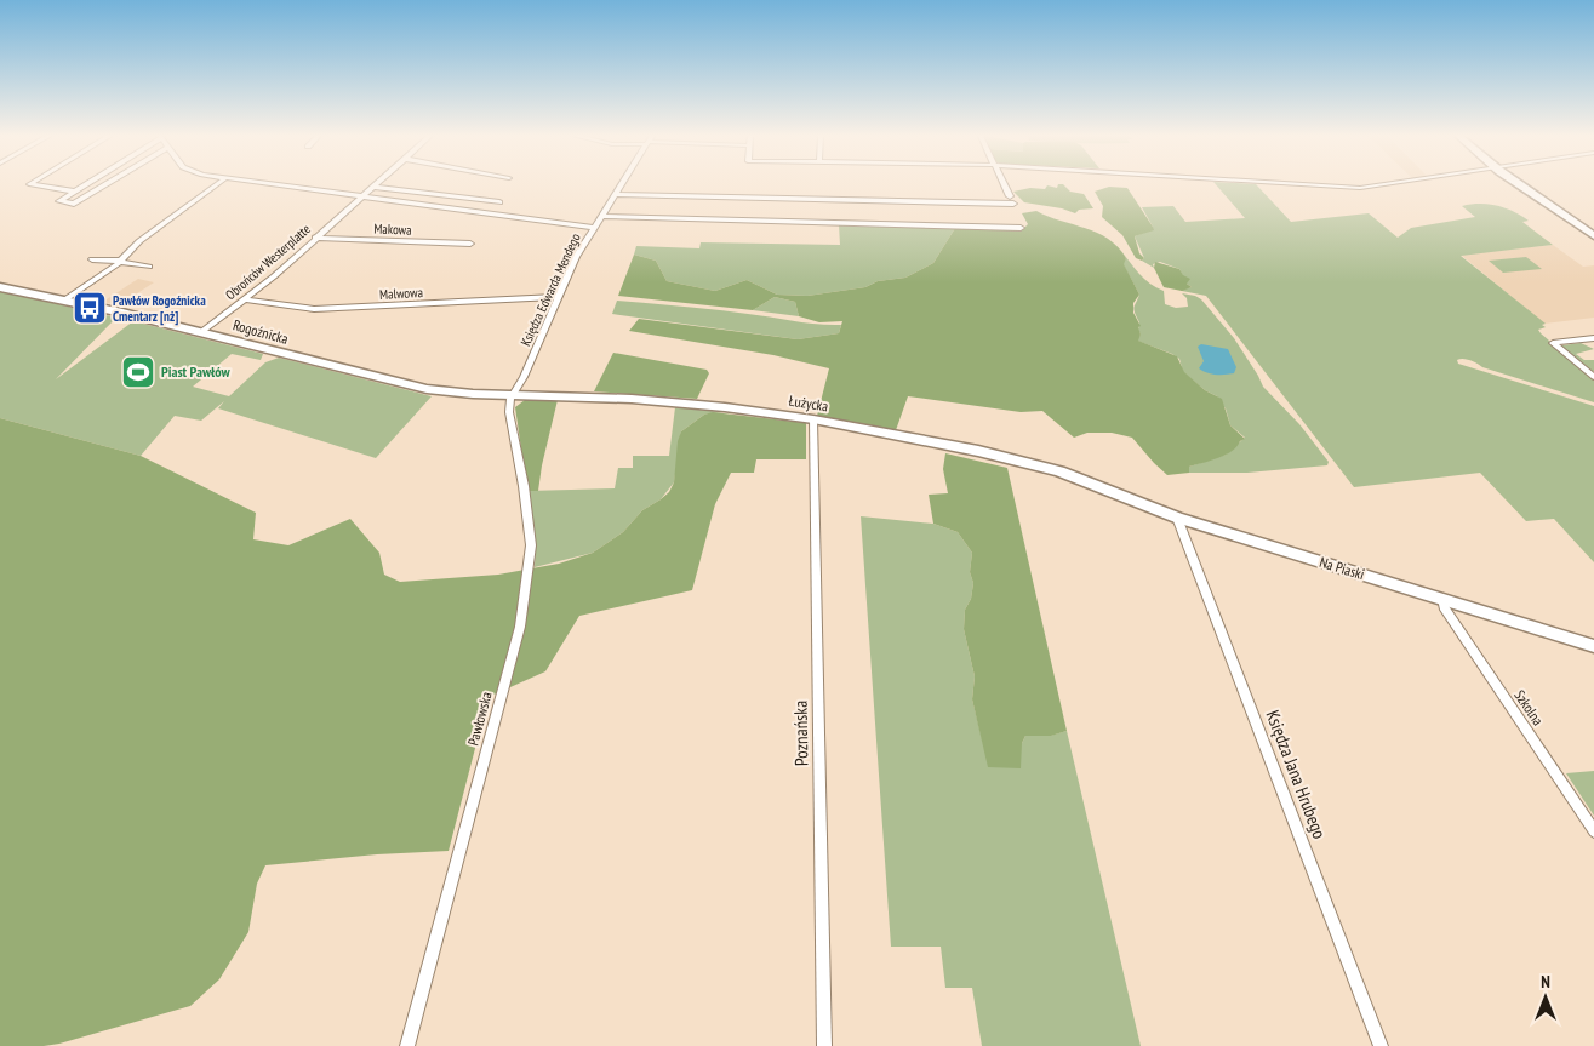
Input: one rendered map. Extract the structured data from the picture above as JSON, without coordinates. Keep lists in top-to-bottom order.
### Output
{
  "streets": {
    "street": [
      "Makowa",
      "Obrońców Westerplatte",
      "Księdza Edwarda Mendego",
      "Malwowa",
      "Rogoźnicka",
      "Łużycka",
      "Na Piaski",
      "Szkolna",
      "Pawłowska",
      "Poznańska",
      "Księdza Jana Hrubego"
    ]
  },
  "crossings": [
    ["Makowa", "Obrońców Westerplatte"],
    ["Obrońców Westerplatte", "Malwowa"],
    ["Obrońców Westerplatte", "Rogoźnicka"],
    ["Księdza Edwarda Mendego", "Malwowa"],
    ["Księdza Edwarda Mendego", "Rogoźnicka"],
    ["Księdza Edwarda Mendego", "Łużycka"],
    ["Księdza Edwarda Mendego", "Pawłowska"],
    ["Rogoźnicka", "Łużycka"],
    ["Rogoźnicka", "Pawłowska"],
    ["Łużycka", "Na Piaski"],
    ["Łużycka", "Pawłowska"],
    ["Łużycka", "Poznańska"],
    ["Na Piaski", "Szkolna"],
    ["Na Piaski", "Księdza Jana Hrubego"]
  ],
  "places": {
    "bus stop": ["Pawłów Rogoźnicka Cmentarz [nż]"],
    "sports": ["Piast Pawłów"]
  },
  "north": "top"
}
